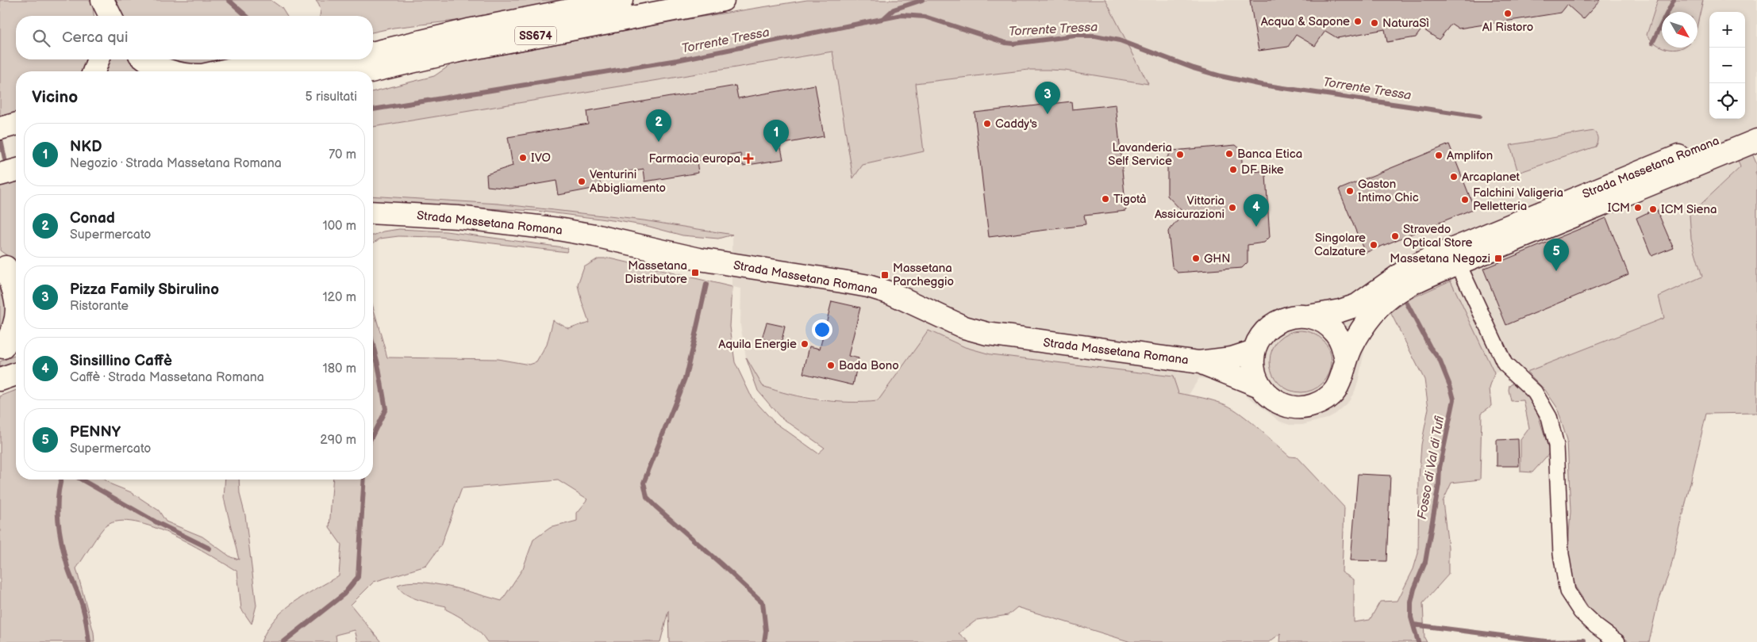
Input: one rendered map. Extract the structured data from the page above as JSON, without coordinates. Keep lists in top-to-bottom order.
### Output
{
  "streets": {
    "main road": ["SS674", "Strada Massetana Romana"]
  },
  "water": ["Torrente Tressa", "Fosso di Val di Tufi"],
  "places": {
    "other": [
      "Al Ristoro",
      "Acqua & Sapone",
      "NaturaSì",
      "Caddy's",
      "Banca Etica",
      "Lavanderia Self Service",
      "Amplifon",
      "IVO",
      "DF Bike",
      "Arcaplanet",
      "Venturini Abbigliamento",
      "Gaston Intimo Chic",
      "Tigotà",
      "Falchini Valigeria Pelletteria",
      "Vittoria Assicurazioni",
      "ICM",
      "ICM Siena",
      "Stravedo Optical Store",
      "Singolare Calzature",
      "GHN",
      "Aquila Energie",
      "Bada Bono"
    ],
    "health": ["Farmacia europa"],
    "transit": ["Massetana Negozi", "Massetana Distributore", "Massetana Parcheggio"]
  },
  "north": "bottom right",
  "page": {
    "map_buttons": ["+", "−"],
    "search": "Cerca qui",
    "heading": ["Vicino", "5 risultati"],
    "pins": [
      "3",
      "2",
      "1",
      "4",
      "5"
    ],
    "list": [
      {
        "mark": "1",
        "name": "NKD",
        "note": "Negozio · Strada Massetana Romana",
        "value": "70 m"
      },
      {
        "mark": "2",
        "name": "Conad",
        "note": "Supermercato",
        "value": "100 m"
      },
      {
        "mark": "3",
        "name": "Pizza Family Sbirulino",
        "note": "Ristorante",
        "value": "120 m"
      },
      {
        "mark": "4",
        "name": "Sinsillino Caffè",
        "note": "Caffè · Strada Massetana Romana",
        "value": "180 m"
      },
      {
        "mark": "5",
        "name": "PENNY",
        "note": "Supermercato",
        "value": "290 m"
      }
    ]
  }
}
